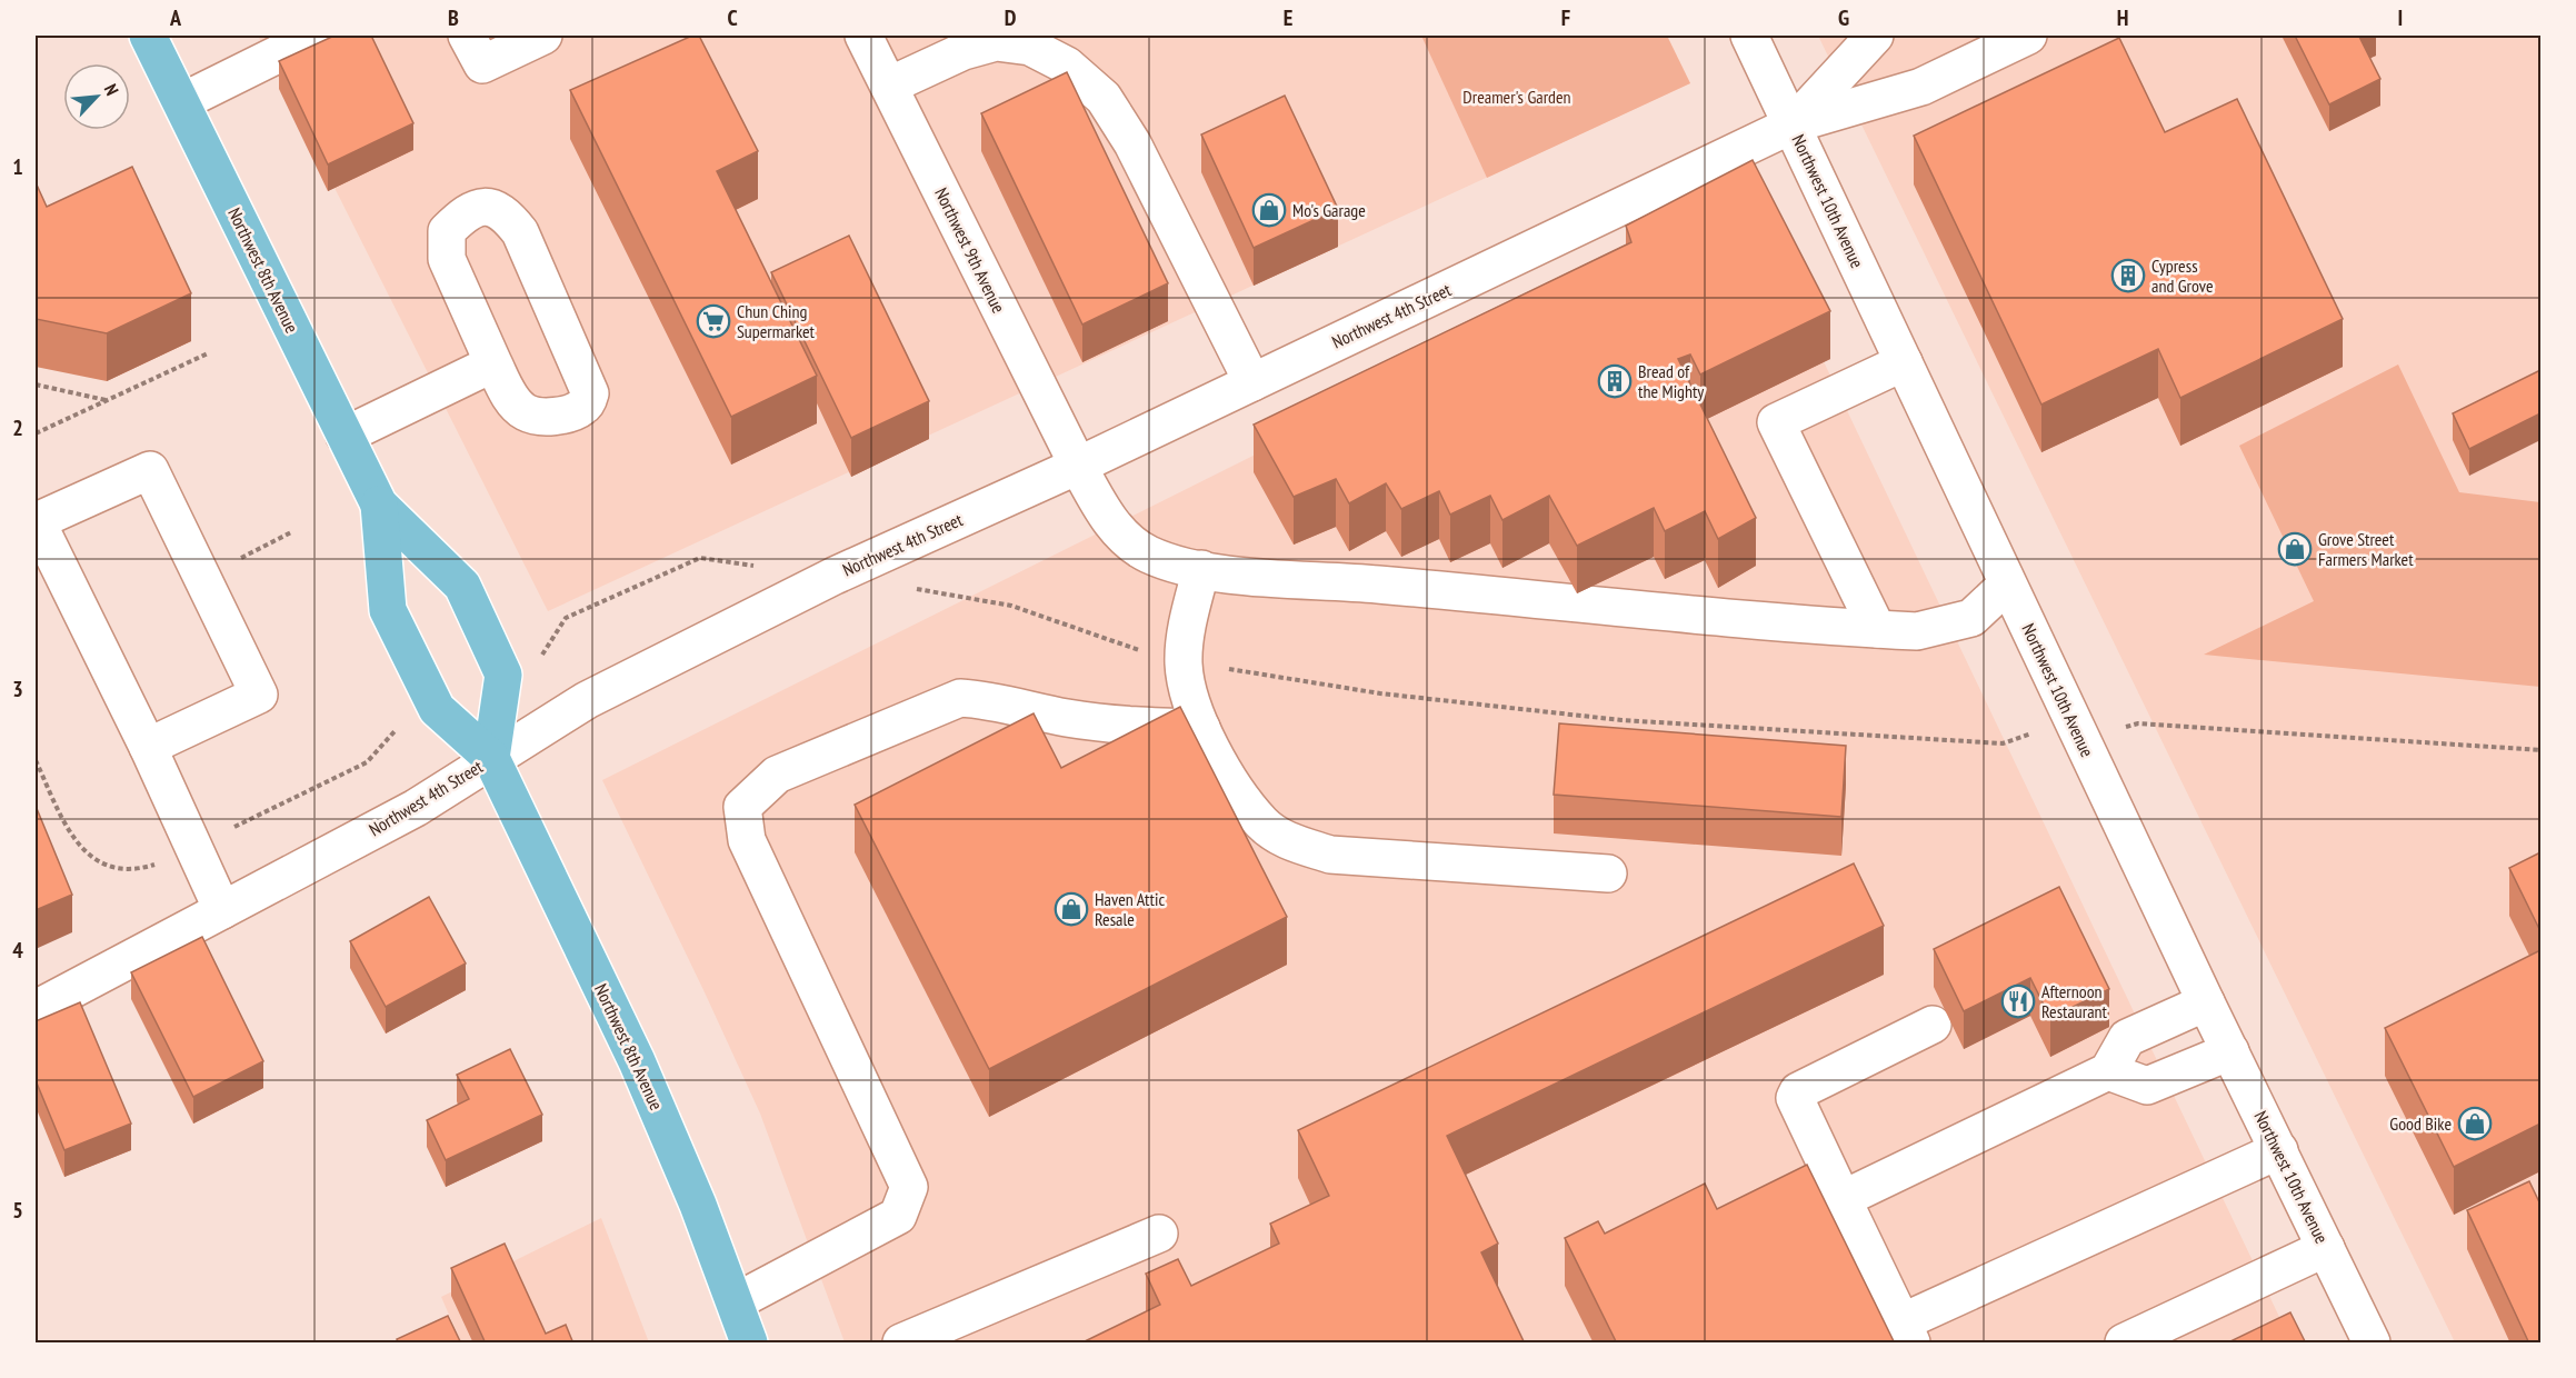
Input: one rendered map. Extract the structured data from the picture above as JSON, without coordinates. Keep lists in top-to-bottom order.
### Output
{
  "streets": {
    "main road": ["Northwest 8th Avenue"],
    "street": ["Northwest 10th Avenue", "Northwest 9th Avenue", "Northwest 4th Street"]
  },
  "crossings": [
    ["Northwest 10th Avenue", "Northwest 9th Avenue"],
    ["Northwest 10th Avenue", "Northwest 4th Street"],
    ["Northwest 9th Avenue", "Northwest 4th Street"],
    ["Northwest 8th Avenue", "Northwest 4th Street"]
  ],
  "parks": ["Dreamer's Garden"],
  "places": {
    "shop": [
      "Mo's Garage",
      "Grove Street Farmers Market",
      "Haven Attic Resale",
      "Good Bike"
    ],
    "building": ["Cypress and Grove", "Bread of the Mighty"],
    "supermarket": ["Chun Ching Supermarket"],
    "restaurant": ["Afternoon Restaurant"]
  },
  "north": "top right",
  "grid": {
    "columns": [
      "A",
      "B",
      "C",
      "D",
      "E",
      "F",
      "G",
      "H",
      "I"
    ],
    "rows": [
      "1",
      "2",
      "3",
      "4",
      "5"
    ]
  }
}
